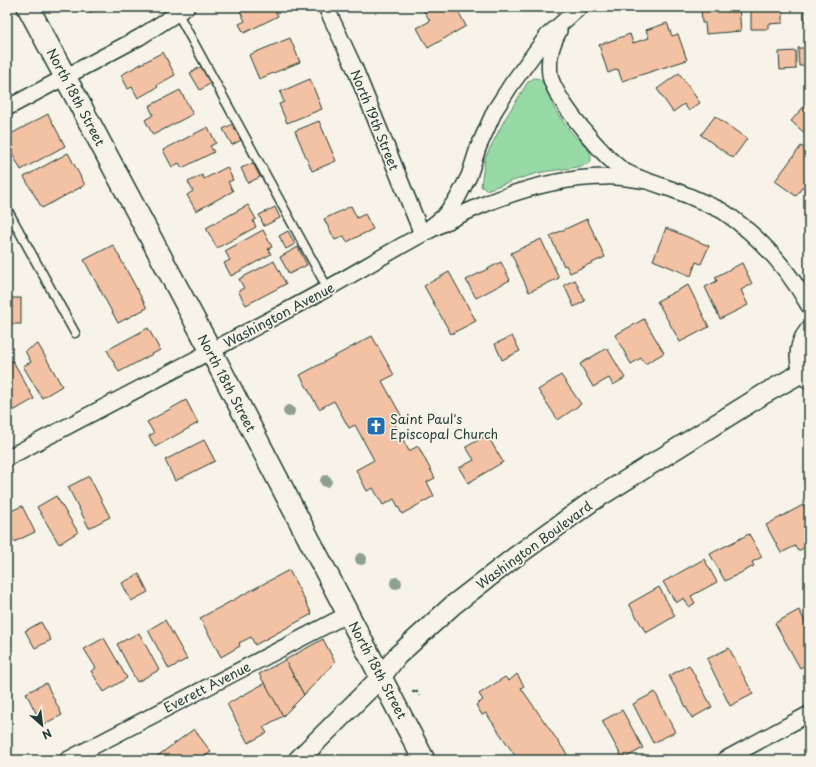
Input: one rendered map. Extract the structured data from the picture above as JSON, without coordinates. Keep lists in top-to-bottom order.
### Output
{
  "streets": {
    "main road": ["North 18th Street"],
    "street": [
      "North 19th Street",
      "Washington Avenue",
      "Washington Boulevard",
      "Everett Avenue"
    ]
  },
  "crossings": [
    ["North 18th Street", "Washington Avenue"],
    ["North 18th Street", "Washington Boulevard"],
    ["North 18th Street", "Everett Avenue"],
    ["North 19th Street", "Washington Avenue"]
  ],
  "places": {
    "church": ["Saint Paul's Episcopal Church"]
  },
  "north": "bottom right"
}
